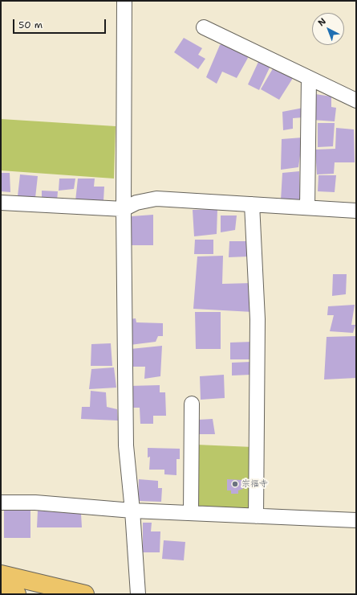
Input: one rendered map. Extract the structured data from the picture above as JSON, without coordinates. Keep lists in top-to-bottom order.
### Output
{
  "places": ["宗福寺"],
  "scale_bar": "50 m",
  "north": "top left"
}
